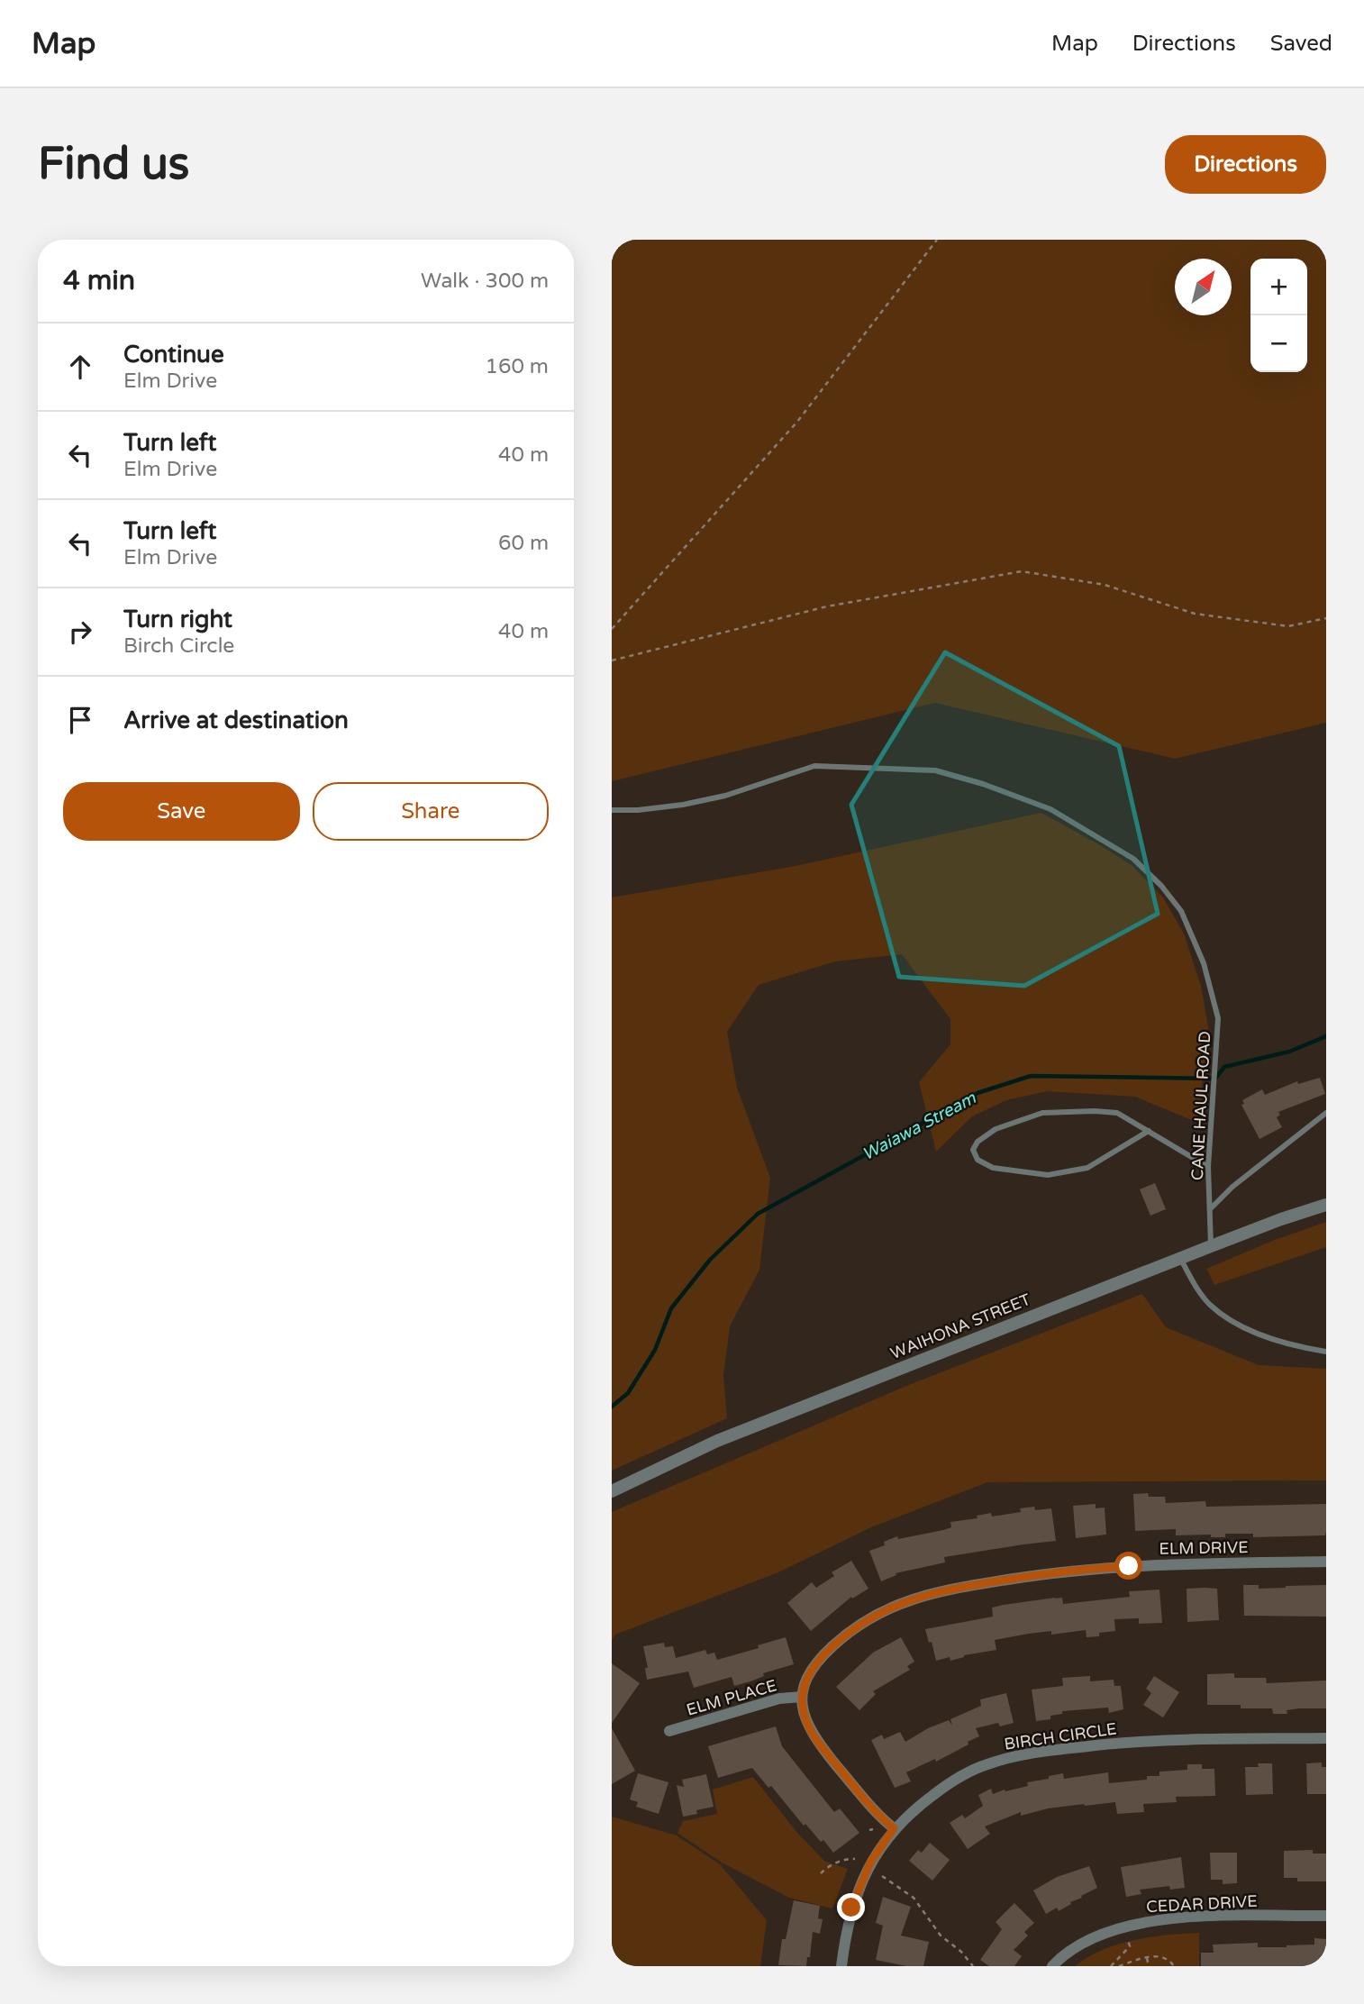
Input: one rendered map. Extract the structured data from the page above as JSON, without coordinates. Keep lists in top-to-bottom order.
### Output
{
  "streets": {
    "street": [
      "WAIHONA STREET",
      "ELM DRIVE",
      "ELM PLACE",
      "BIRCH CIRCLE",
      "CEDAR DRIVE"
    ],
    "lane": ["CANE HAUL ROAD"]
  },
  "crossings": [
    ["CANE HAUL ROAD", "WAIHONA STREET"],
    ["ELM DRIVE", "ELM PLACE"]
  ],
  "water": ["Waiawa Stream"],
  "north": "top right",
  "page": {
    "header": "Map",
    "nav": ["Map", "Directions", "Saved"],
    "buttons": [
      "Directions",
      ["Save", "Share"]
    ],
    "title": "Find us",
    "heading": ["4 min", "Walk · 300 m"],
    "map_buttons": ["+", "−"],
    "list": [
      ["Continue", "Elm Drive", "160 m"],
      ["Turn left", "Elm Drive", "40 m"],
      ["Turn left", "Elm Drive", "60 m"],
      ["Turn right", "Birch Circle", "40 m"],
      "Arrive at destination"
    ]
  }
}
